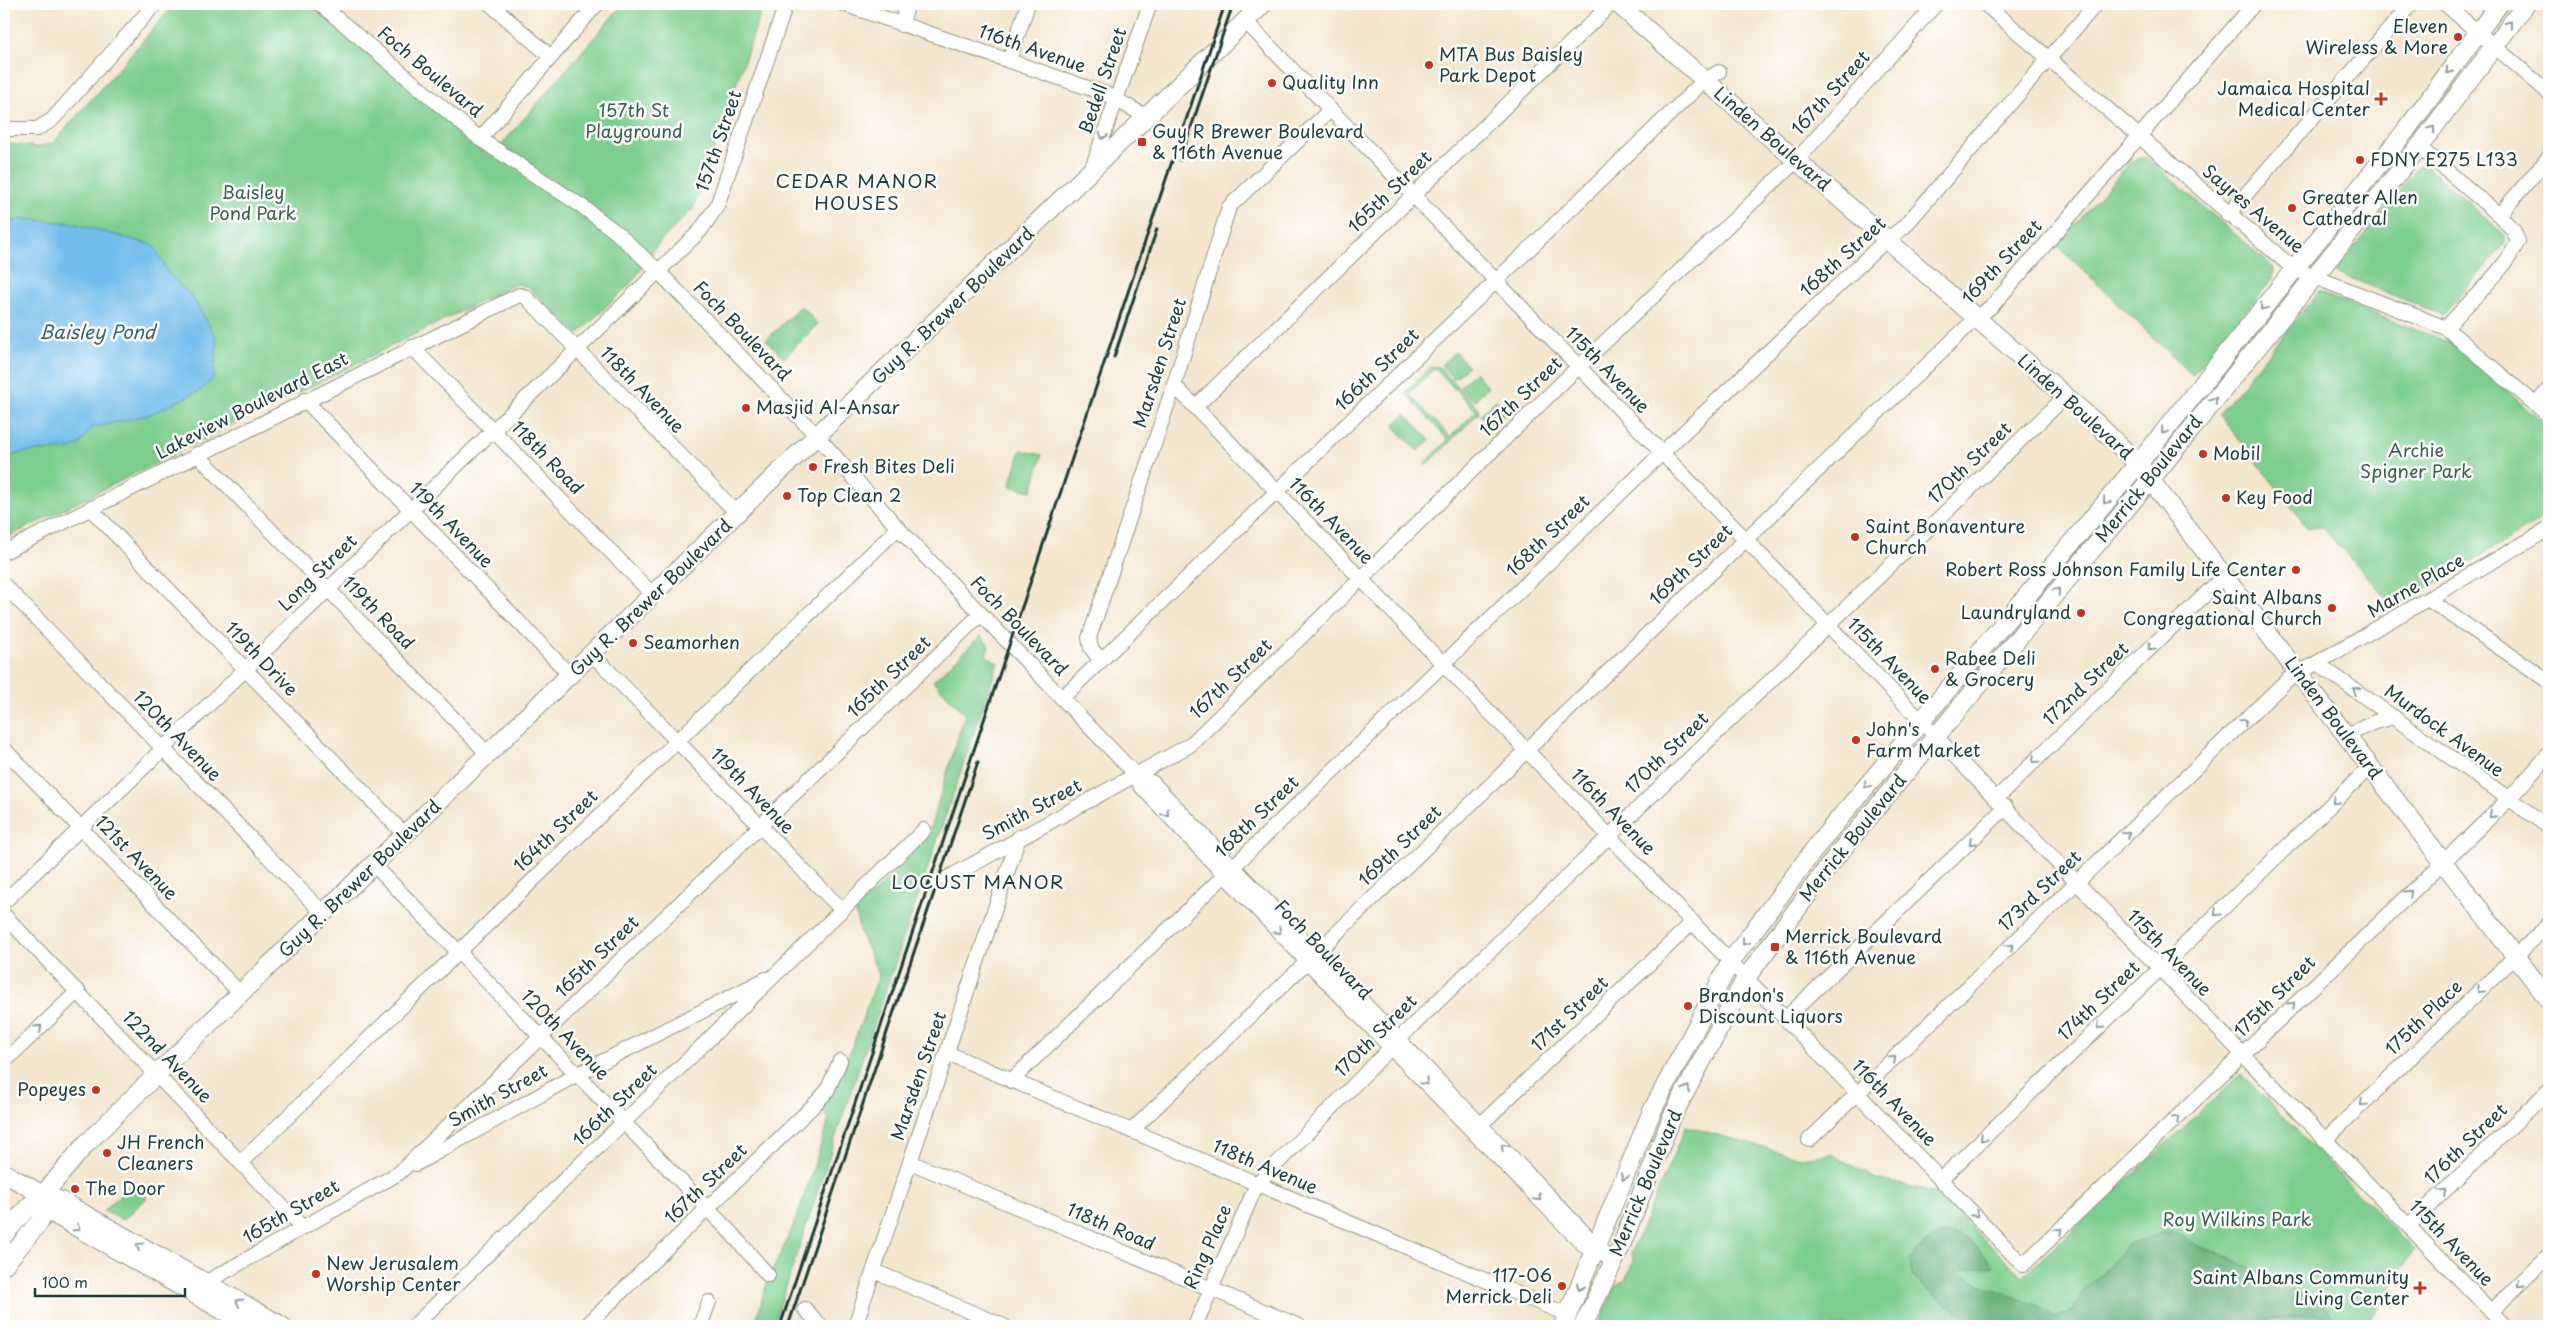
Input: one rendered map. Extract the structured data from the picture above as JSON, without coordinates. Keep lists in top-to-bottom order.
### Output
{
  "streets": {
    "main road": ["Linden Boulevard", "Guy R. Brewer Boulevard", "Merrick Boulevard"],
    "street": [
      "116th Avenue",
      "Foch Boulevard",
      "Bedell Street",
      "167th Street",
      "157th Street",
      "165th Street",
      "Sayres Avenue",
      "168th Street",
      "169th Street",
      "Marsden Street",
      "166th Street",
      "115th Avenue",
      "118th Avenue",
      "Lakeview Boulevard East",
      "118th Road",
      "170th Street",
      "119th Avenue",
      "Long Street",
      "Marne Place",
      "119th Road",
      "119th Drive",
      "172nd Street",
      "Murdock Avenue",
      "120th Avenue",
      "Smith Street",
      "164th Street",
      "121st Avenue",
      "173rd Street",
      "175th Street",
      "174th Street",
      "171st Street",
      "175th Place",
      "122nd Avenue",
      "176th Street",
      "Ring Place"
    ]
  },
  "crossings": [
    ["116th Avenue", "Bedell Street"],
    ["116th Avenue", "167th Street"],
    ["116th Avenue", "165th Street"],
    ["116th Avenue", "168th Street"],
    ["116th Avenue", "169th Street"],
    ["116th Avenue", "Guy R. Brewer Boulevard"],
    ["116th Avenue", "Marsden Street"],
    ["116th Avenue", "166th Street"],
    ["116th Avenue", "170th Street"],
    ["116th Avenue", "Merrick Boulevard"],
    ["116th Avenue", "172nd Street"],
    ["116th Avenue", "173rd Street"],
    ["116th Avenue", "175th Street"],
    ["116th Avenue", "174th Street"],
    ["116th Avenue", "171st Street"],
    ["Foch Boulevard", "167th Street"],
    ["Foch Boulevard", "157th Street"],
    ["Foch Boulevard", "165th Street"],
    ["Foch Boulevard", "168th Street"],
    ["Foch Boulevard", "169th Street"],
    ["Foch Boulevard", "Guy R. Brewer Boulevard"],
    ["Foch Boulevard", "166th Street"],
    ["Foch Boulevard", "170th Street"],
    ["Foch Boulevard", "Merrick Boulevard"],
    ["Foch Boulevard", "Long Street"],
    ["Foch Boulevard", "Smith Street"],
    ["Foch Boulevard", "164th Street"],
    ["Foch Boulevard", "171st Street"],
    ["Bedell Street", "Guy R. Brewer Boulevard"],
    ["167th Street", "Linden Boulevard"],
    ["167th Street", "115th Avenue"],
    ["167th Street", "120th Avenue"],
    ["167th Street", "Smith Street"],
    ["Linden Boulevard", "168th Street"],
    ["Linden Boulevard", "169th Street"],
    ["Linden Boulevard", "166th Street"],
    ["Linden Boulevard", "170th Street"],
    ["Linden Boulevard", "Merrick Boulevard"],
    ["Linden Boulevard", "Marne Place"],
    ["Linden Boulevard", "172nd Street"],
    ["Linden Boulevard", "173rd Street"],
    ["Linden Boulevard", "175th Street"],
    ["Linden Boulevard", "174th Street"],
    ["Linden Boulevard", "175th Place"],
    ["157th Street", "Long Street"],
    ["165th Street", "115th Avenue"],
    ["165th Street", "119th Avenue"],
    ["165th Street", "120th Avenue"],
    ["165th Street", "Smith Street"],
    ["165th Street", "122nd Avenue"],
    ["Sayres Avenue", "168th Street"],
    ["Sayres Avenue", "169th Street"],
    ["Sayres Avenue", "Merrick Boulevard"],
    ["168th Street", "115th Avenue"],
    ["168th Street", "118th Avenue"],
    ["169th Street", "115th Avenue"],
    ["169th Street", "118th Avenue"],
    ["Guy R. Brewer Boulevard", "115th Avenue"],
    ["Guy R. Brewer Boulevard", "118th Avenue"],
    ["Guy R. Brewer Boulevard", "118th Road"],
    ["Guy R. Brewer Boulevard", "119th Avenue"],
    ["Guy R. Brewer Boulevard", "119th Road"],
    ["Guy R. Brewer Boulevard", "119th Drive"],
    ["Guy R. Brewer Boulevard", "120th Avenue"],
    ["Guy R. Brewer Boulevard", "121st Avenue"],
    ["Guy R. Brewer Boulevard", "122nd Avenue"],
    ["Marsden Street", "166th Street"],
    ["Marsden Street", "115th Avenue"],
    ["Marsden Street", "118th Avenue"],
    ["Marsden Street", "118th Road"],
    ["Marsden Street", "Smith Street"],
    ["166th Street", "115th Avenue"],
    ["166th Street", "119th Avenue"],
    ["166th Street", "120th Avenue"],
    ["166th Street", "Smith Street"],
    ["115th Avenue", "170th Street"],
    ["115th Avenue", "Merrick Boulevard"],
    ["115th Avenue", "172nd Street"],
    ["115th Avenue", "173rd Street"],
    ["115th Avenue", "175th Street"],
    ["115th Avenue", "174th Street"],
    ["115th Avenue", "175th Place"],
    ["115th Avenue", "176th Street"],
    ["118th Avenue", "Lakeview Boulevard East"],
    ["118th Avenue", "170th Street"],
    ["118th Avenue", "Merrick Boulevard"],
    ["118th Avenue", "Long Street"],
    ["118th Avenue", "Ring Place"],
    ["Lakeview Boulevard East", "118th Road"],
    ["Lakeview Boulevard East", "119th Avenue"],
    ["Lakeview Boulevard East", "119th Road"],
    ["Lakeview Boulevard East", "119th Drive"],
    ["118th Road", "Long Street"],
    ["118th Road", "Ring Place"],
    ["170th Street", "Ring Place"],
    ["119th Avenue", "Long Street"],
    ["119th Avenue", "164th Street"],
    ["Long Street", "119th Road"],
    ["Long Street", "119th Drive"],
    ["Long Street", "120th Avenue"],
    ["Long Street", "121st Avenue"],
    ["Marne Place", "Murdock Avenue"],
    ["Marne Place", "173rd Street"],
    ["Murdock Avenue", "175th Street"],
    ["120th Avenue", "Smith Street"],
    ["120th Avenue", "164th Street"],
    ["164th Street", "122nd Avenue"]
  ],
  "one_way": [
    "Bedell Street",
    "172nd Street",
    "173rd Street",
    "174th Street",
    "175th Place"
  ],
  "districts": ["CEDAR MANOR HOUSES", "LOCUST MANOR"],
  "water": ["Baisley Pond"],
  "parks": [
    "157th St Playground",
    "Baisley Pond Park",
    "Archie Spigner Park",
    "Roy Wilkins Park"
  ],
  "places": {
    "other": [
      "Eleven Wireless & More",
      "MTA Bus Baisley Park Depot",
      "Quality Inn",
      "FDNY E275 L133",
      "Greater Allen Cathedral",
      "Masjid Al-Ansar",
      "Mobil",
      "Fresh Bites Deli",
      "Top Clean 2",
      "Key Food",
      "Saint Bonaventure Church",
      "Robert Ross Johnson Family Life Center",
      "Saint Albans Congregational Church",
      "Laundryland",
      "Seamorhen",
      "Rabee Deli & Grocery",
      "John's Farm Market",
      "Brandon's Discount Liquors",
      "Popeyes",
      "JH French Cleaners",
      "The Door",
      "New Jerusalem Worship Center",
      "117-06 Merrick Deli"
    ],
    "health": ["Jamaica Hospital Medical Center", "Saint Albans Community Living Center"],
    "transit": ["Guy R Brewer Boulevard & 116th Avenue", "Merrick Boulevard & 116th Avenue"]
  },
  "scale_bar": "100 m"
}
